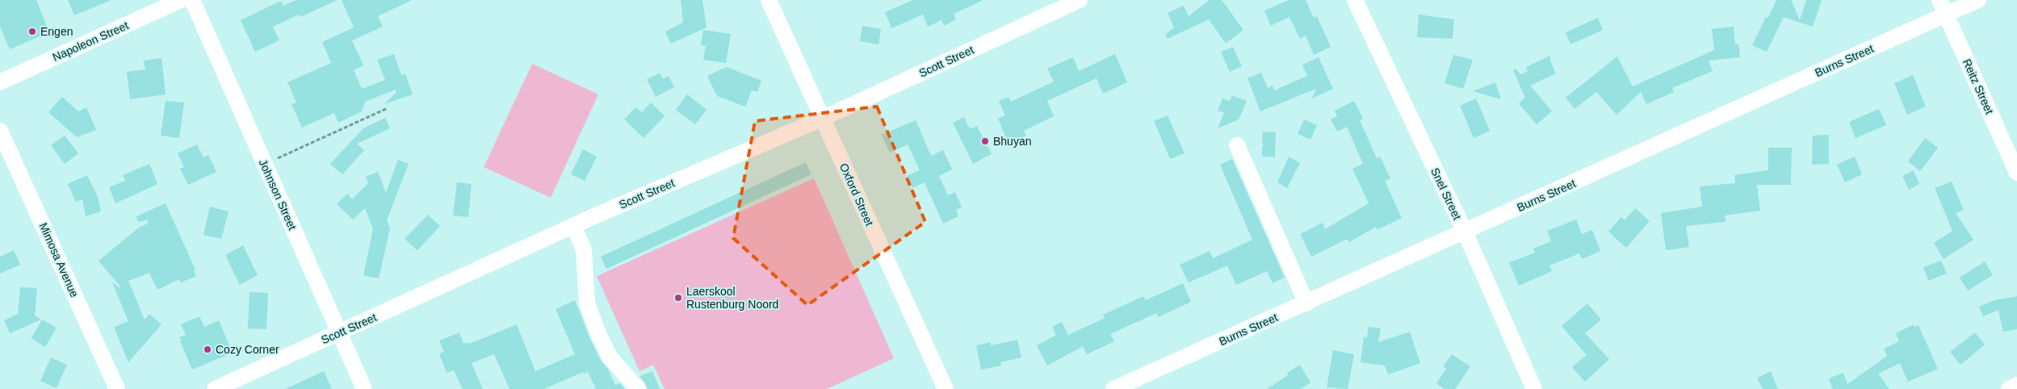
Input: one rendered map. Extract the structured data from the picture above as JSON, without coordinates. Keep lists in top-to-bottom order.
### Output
{
  "streets": {
    "street": [
      "Napoleon Street",
      "Burns Street",
      "Scott Street",
      "Reitz Street",
      "Snel Street",
      "Johnson Street",
      "Oxford Street",
      "Mimosa Avenue"
    ]
  },
  "crossings": [
    ["Burns Street", "Reitz Street"],
    ["Burns Street", "Snel Street"],
    ["Scott Street", "Johnson Street"],
    ["Scott Street", "Oxford Street"]
  ],
  "places": [
    "Engen",
    "Bhuyan",
    "Laerskool Rustenburg Noord",
    "Cozy Corner"
  ]
}
